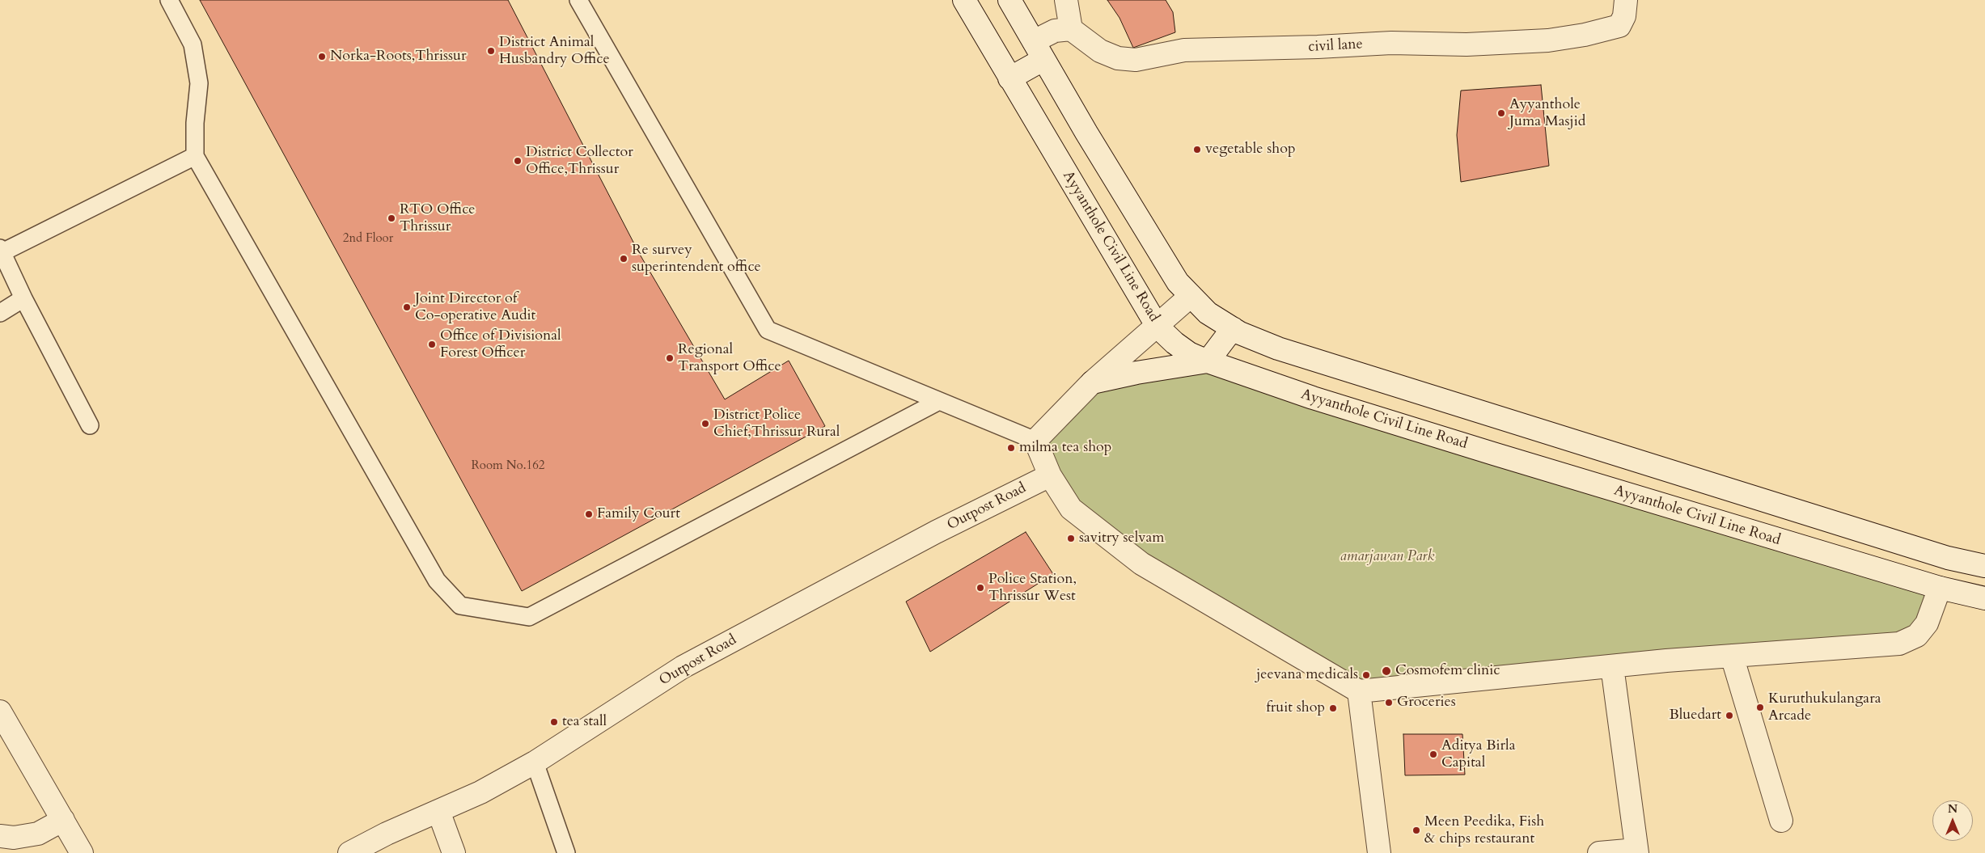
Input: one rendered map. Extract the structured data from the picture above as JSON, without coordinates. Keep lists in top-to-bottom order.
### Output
{
  "streets": {
    "street": ["civil lane", "Ayyanthole Civil Line Road", "Outpost Road"]
  },
  "parks": ["amarjawan Park"],
  "places": [
    "District Animal Husbandry Office",
    "Norka-Roots,Thrissur",
    "Ayyanthole Juma Masjid",
    "vegetable shop",
    "District Collector Office,Thrissur",
    "RTO Office Thrissur",
    "Re survey superintendent office",
    "Joint Director of Co-operative Audit",
    "Office of Divisional Forest Officer",
    "Regional Transport Office",
    "District Police Chief,Thrissur Rural",
    "milma tea shop",
    "Family Court",
    "savitry selvam",
    "Police Station, Thrissur West",
    "Cosmofem clinic",
    "jeevana medicals",
    "Groceries",
    "Kuruthukulangara Arcade",
    "fruit shop",
    "Bluedart",
    "tea stall",
    "Aditya Birla Capital",
    "Meen Peedika, Fish & chips restaurant"
  ],
  "house_numbers": ["2nd Floor", "Room No.162"],
  "north": "top"
}
